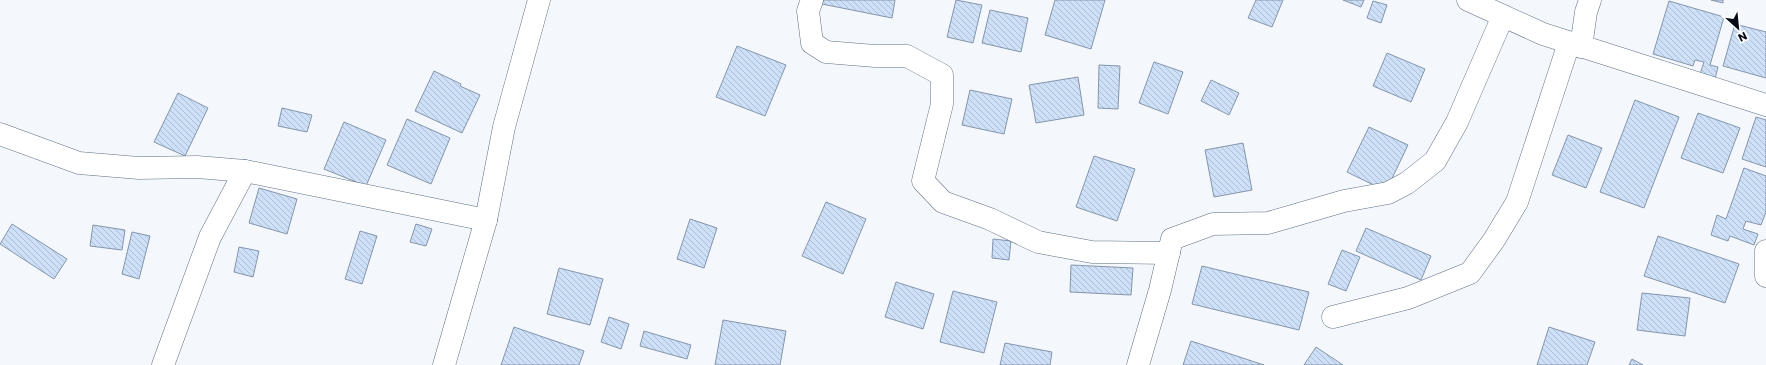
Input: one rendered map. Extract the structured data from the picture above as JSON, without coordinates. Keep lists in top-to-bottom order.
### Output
{
  "north": "bottom right"
}
